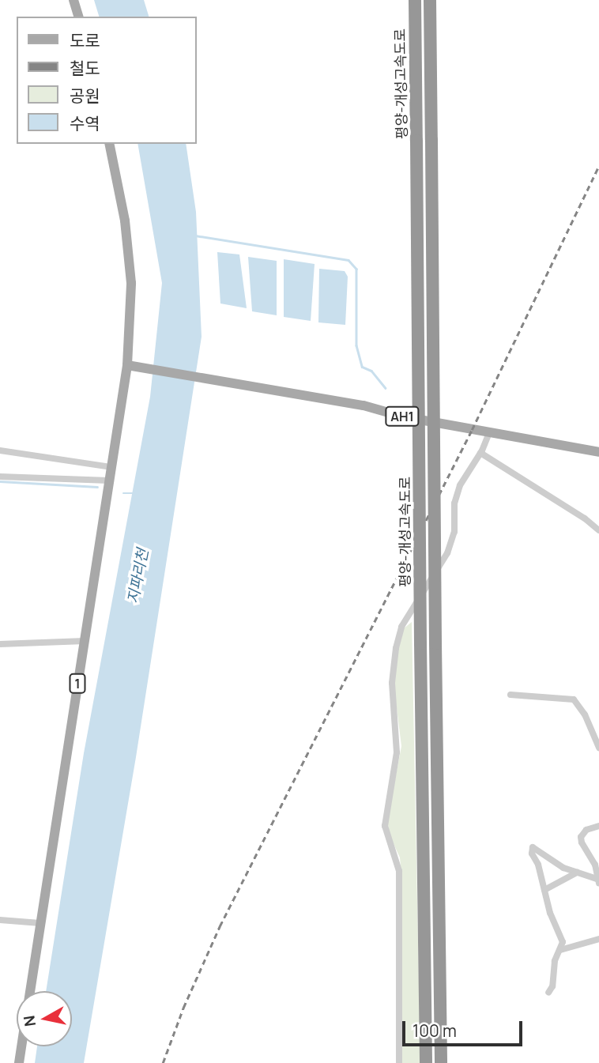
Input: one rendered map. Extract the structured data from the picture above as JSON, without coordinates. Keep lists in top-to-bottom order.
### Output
{
  "streets": {
    "highway": ["평양-개성고속도로"],
    "main road": ["AH1", "1"]
  },
  "crossings": [
    ["AH1", "1"]
  ],
  "water": ["지파리천"],
  "legend": [
    "도로",
    "철도",
    "공원",
    "수역"
  ],
  "scale_bar": "100 m",
  "north": "left"
}
